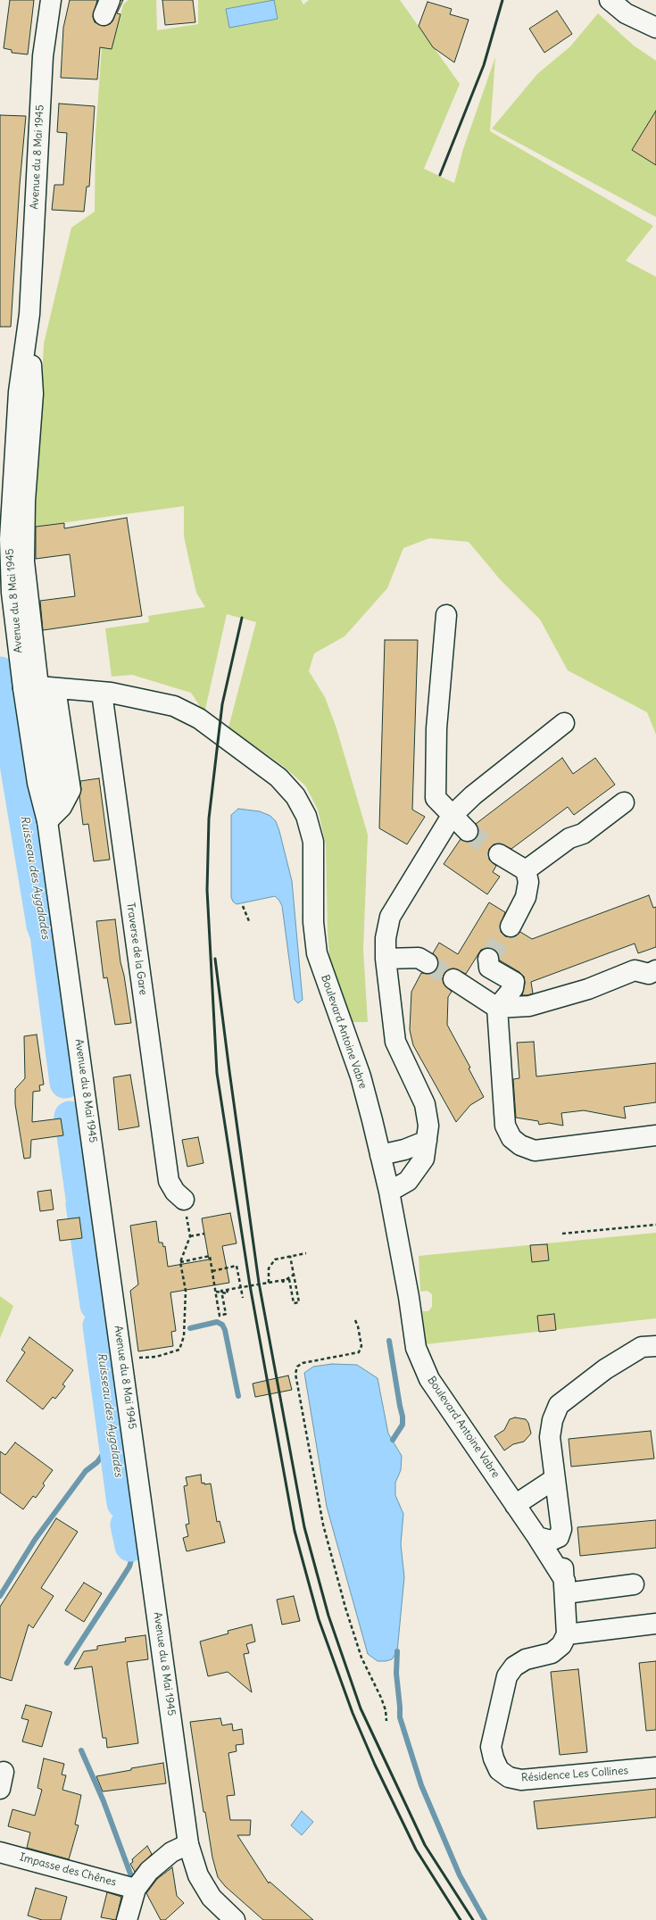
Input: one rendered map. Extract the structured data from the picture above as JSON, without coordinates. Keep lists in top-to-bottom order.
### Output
{
  "streets": {
    "street": [
      "Avenue du 8 Mai 1945",
      "Traverse de la Gare",
      "Boulevard Antoine Vabre",
      "Résidence Les Collines",
      "Impasse des Chênes"
    ]
  },
  "crossings": [
    ["Avenue du 8 Mai 1945", "Boulevard Antoine Vabre"],
    ["Traverse de la Gare", "Boulevard Antoine Vabre"]
  ],
  "water": ["Ruisseau des Aygalades"]
}
